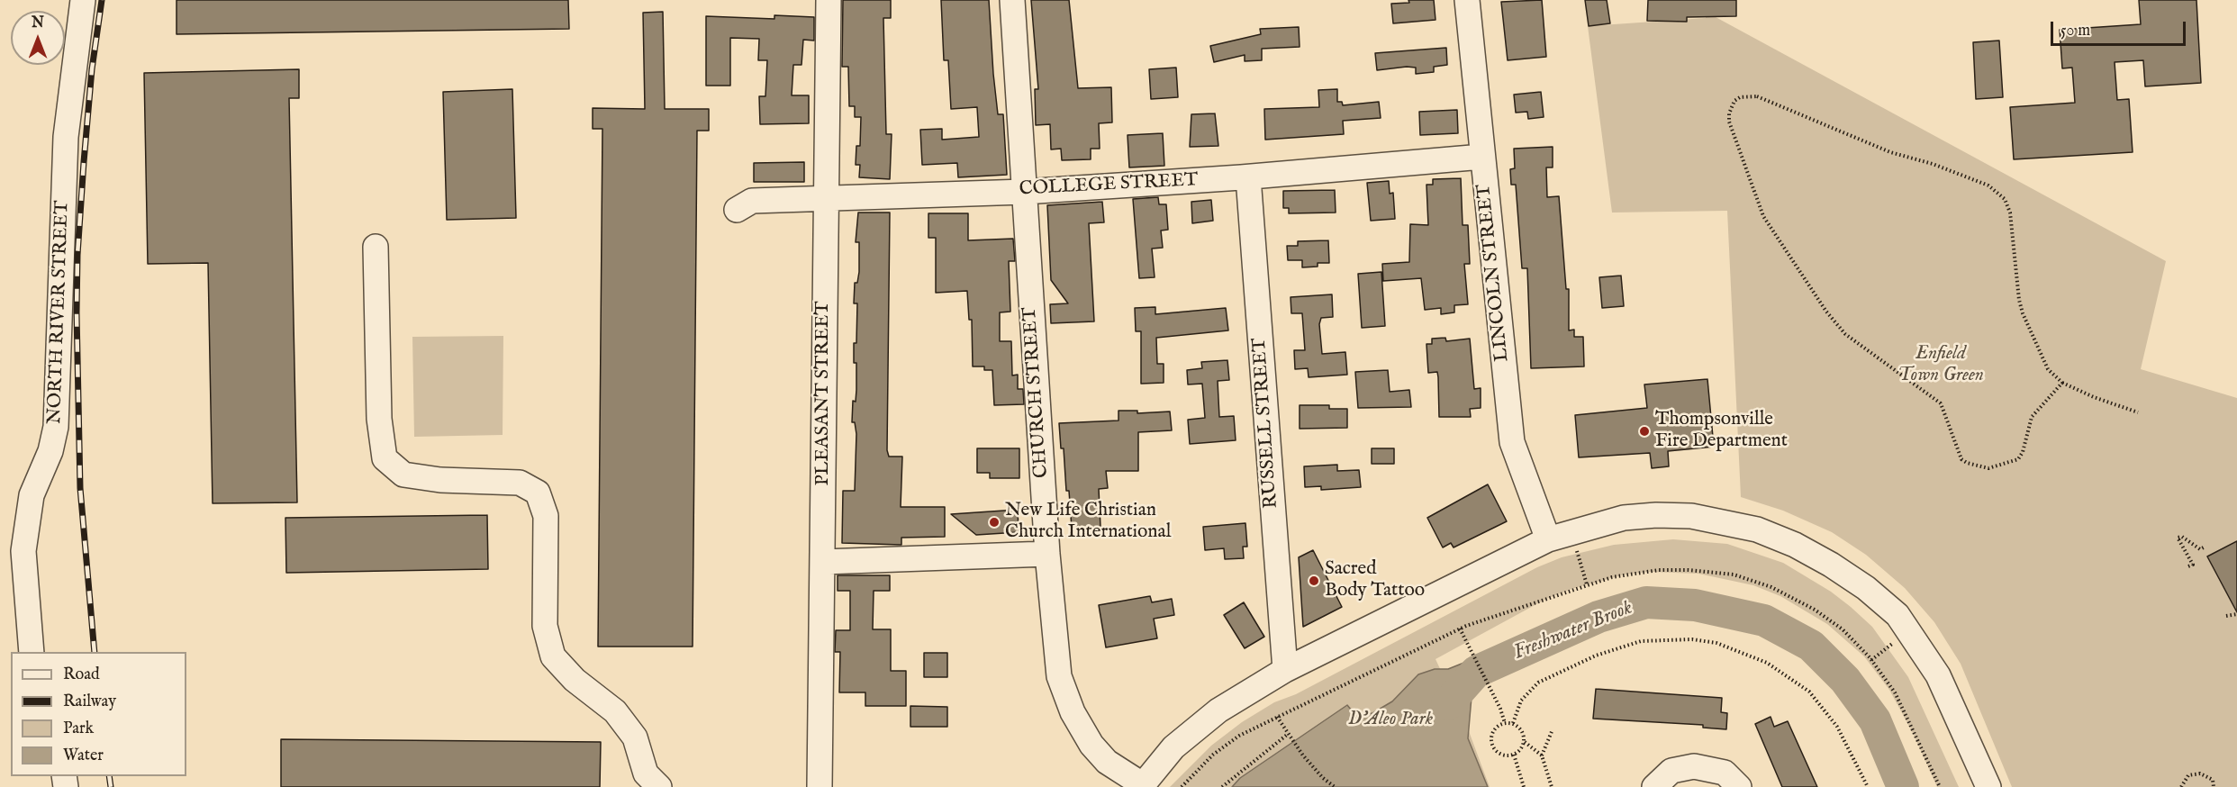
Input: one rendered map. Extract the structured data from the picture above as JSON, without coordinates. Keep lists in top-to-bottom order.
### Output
{
  "streets": {
    "street": [
      "COLLEGE STREET",
      "LINCOLN STREET",
      "NORTH RIVER STREET",
      "CHURCH STREET",
      "PLEASANT STREET",
      "RUSSELL STREET"
    ]
  },
  "crossings": [
    ["COLLEGE STREET", "LINCOLN STREET"],
    ["COLLEGE STREET", "CHURCH STREET"],
    ["COLLEGE STREET", "PLEASANT STREET"],
    ["COLLEGE STREET", "RUSSELL STREET"]
  ],
  "water": ["Freshwater Brook"],
  "parks": ["Enfield Town Green", "D'Aleo Park"],
  "places": ["Thompsonville Fire Department", "New Life Christian Church International", "Sacred Body Tattoo"],
  "legend": [
    "Road",
    "Railway",
    "Park",
    "Water"
  ],
  "scale_bar": "50 m",
  "north": "top"
}
